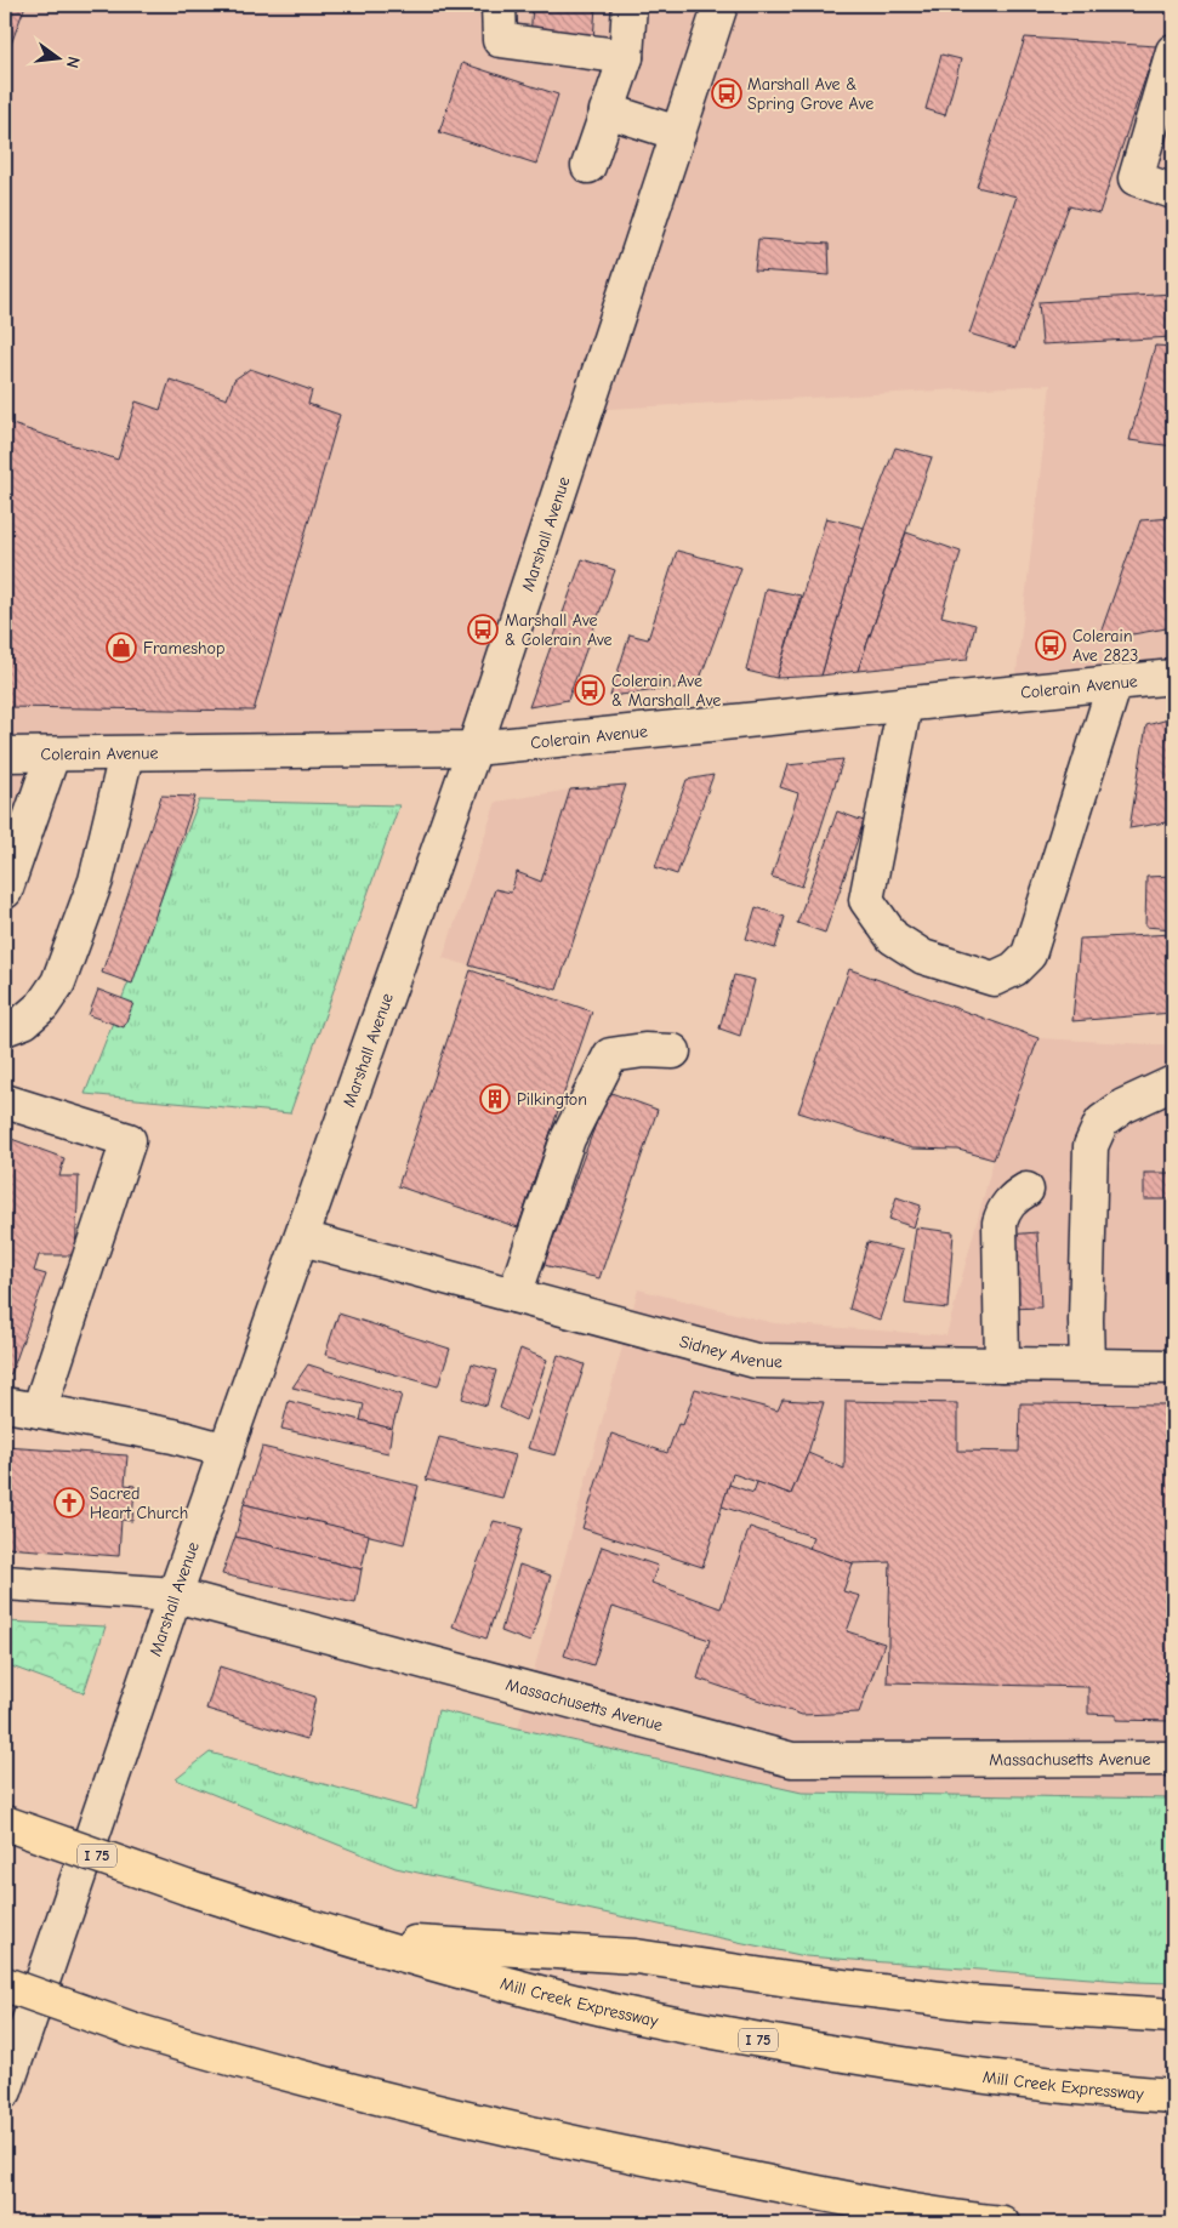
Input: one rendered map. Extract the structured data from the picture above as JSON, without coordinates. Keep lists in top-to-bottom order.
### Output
{
  "streets": {
    "highway": ["I 75", "Mill Creek Expressway"],
    "street": [
      "Marshall Avenue",
      "Colerain Avenue",
      "Sidney Avenue",
      "Massachusetts Avenue"
    ]
  },
  "crossings": [
    ["Marshall Avenue", "Colerain Avenue"],
    ["Marshall Avenue", "Sidney Avenue"],
    ["Marshall Avenue", "Massachusetts Avenue"]
  ],
  "places": {
    "bus stop": [
      "Marshall Ave & Spring Grove Ave",
      "Marshall Ave & Colerain Ave",
      "Colerain Ave 2823",
      "Colerain Ave & Marshall Ave"
    ],
    "shop": ["Frameshop"],
    "building": ["Pilkington"],
    "church": ["Sacred Heart Church"]
  },
  "north": "right"
}
